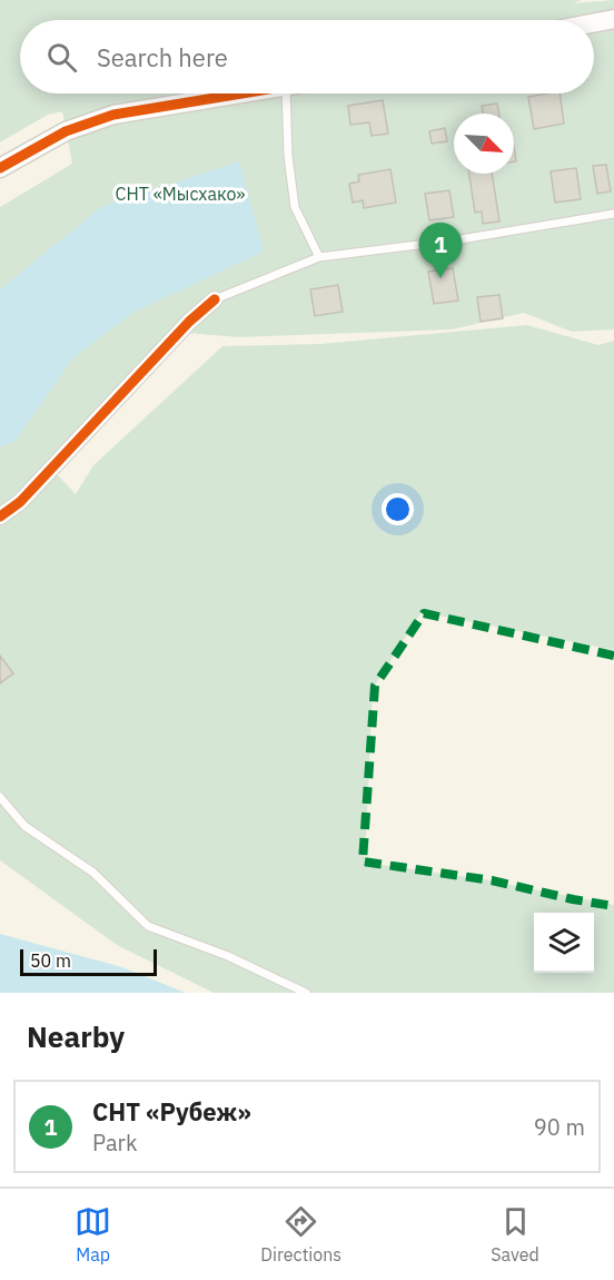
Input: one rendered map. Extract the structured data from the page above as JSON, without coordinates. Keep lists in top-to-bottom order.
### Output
{
  "parks": ["СНТ «Мысхако»"],
  "scale_bar": "50 m",
  "north": "bottom right",
  "page": {
    "search": "Search here",
    "pins": "1",
    "scale": "50 m",
    "heading": "Nearby",
    "list": [
      {
        "mark": "1",
        "name": "СНТ «Рубеж»",
        "note": "Park",
        "value": "90 m"
      }
    ],
    "nav": ["Map", "Directions", "Saved"]
  }
}
